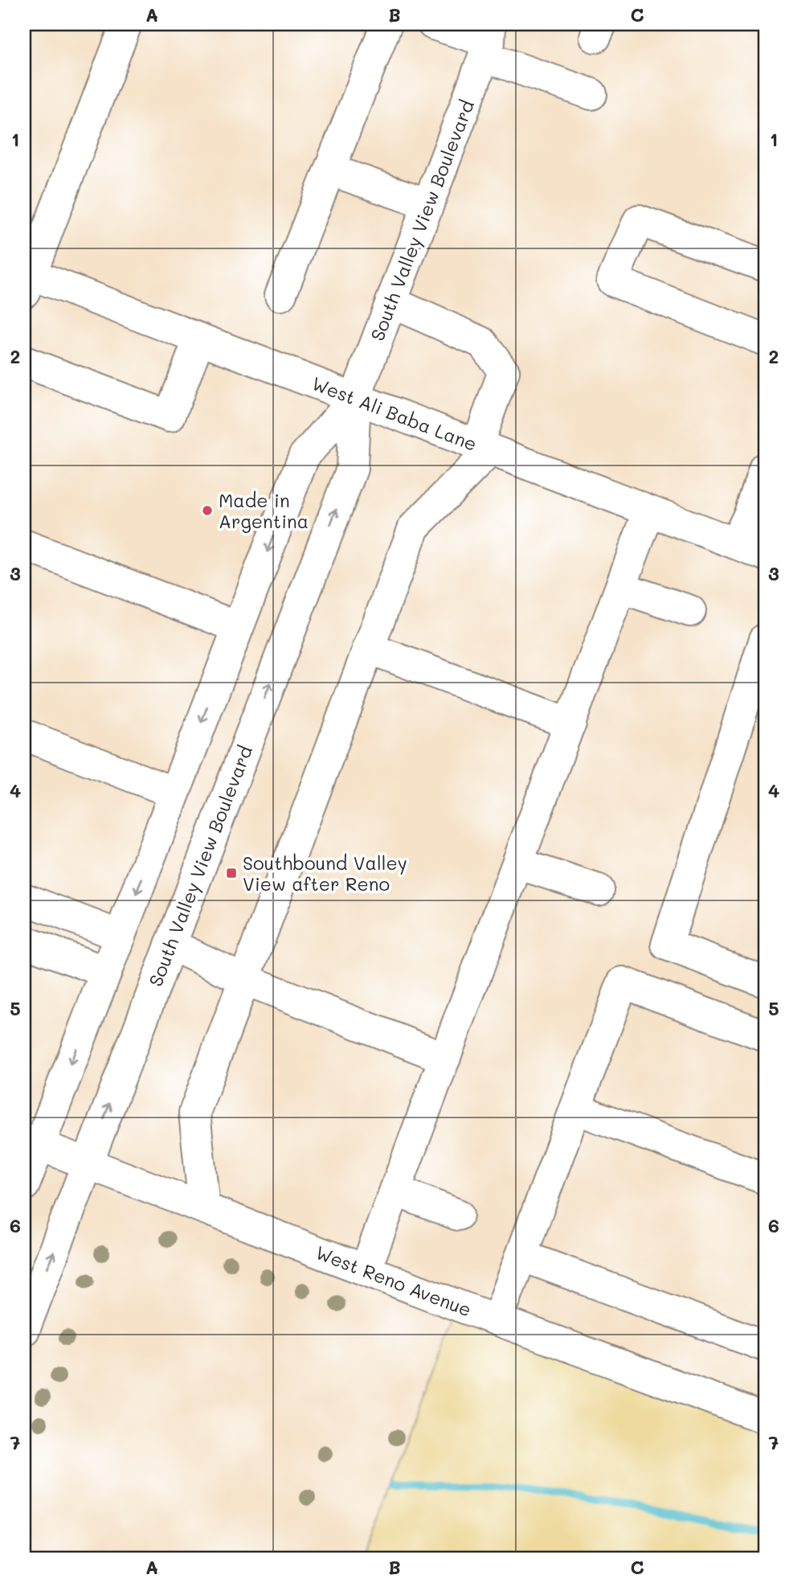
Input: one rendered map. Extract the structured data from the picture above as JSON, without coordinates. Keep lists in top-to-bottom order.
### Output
{
  "streets": {
    "main road": ["South Valley View Boulevard", "West Ali Baba Lane", "West Reno Avenue"]
  },
  "crossings": [
    ["South Valley View Boulevard", "West Ali Baba Lane"],
    ["South Valley View Boulevard", "West Reno Avenue"]
  ],
  "places": {
    "other": ["Made in Argentina"],
    "transit": ["Southbound Valley View after Reno"]
  },
  "grid": {
    "columns": ["A", "B", "C"],
    "rows": [
      "1",
      "2",
      "3",
      "4",
      "5",
      "6",
      "7"
    ]
  }
}
